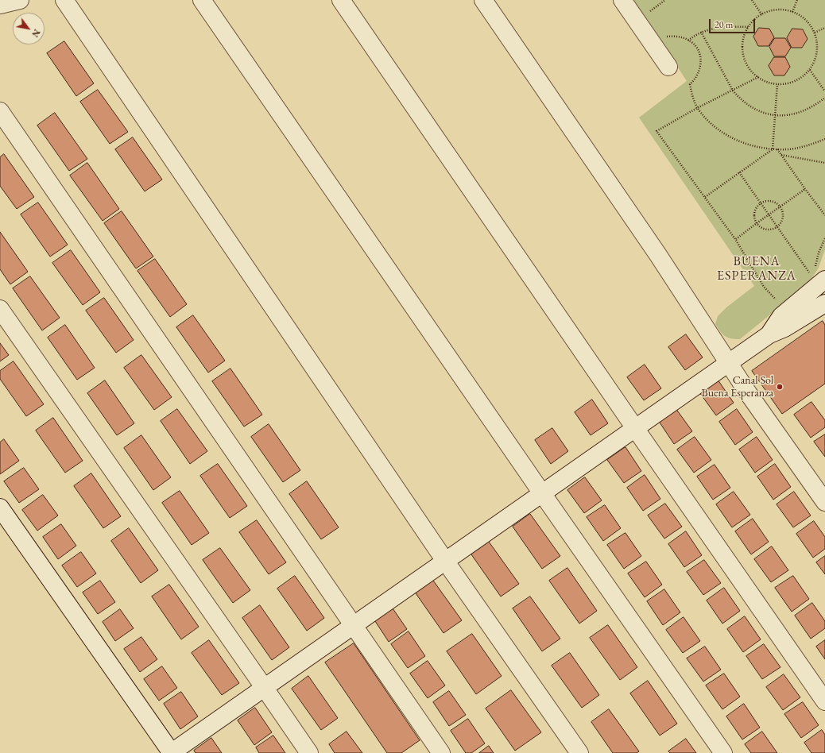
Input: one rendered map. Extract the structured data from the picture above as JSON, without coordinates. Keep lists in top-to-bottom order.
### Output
{
  "districts": ["BUENA ESPERANZA"],
  "places": ["Canal Sol Buena Esperanza"],
  "scale_bar": "20 m",
  "north": "bottom right"
}
